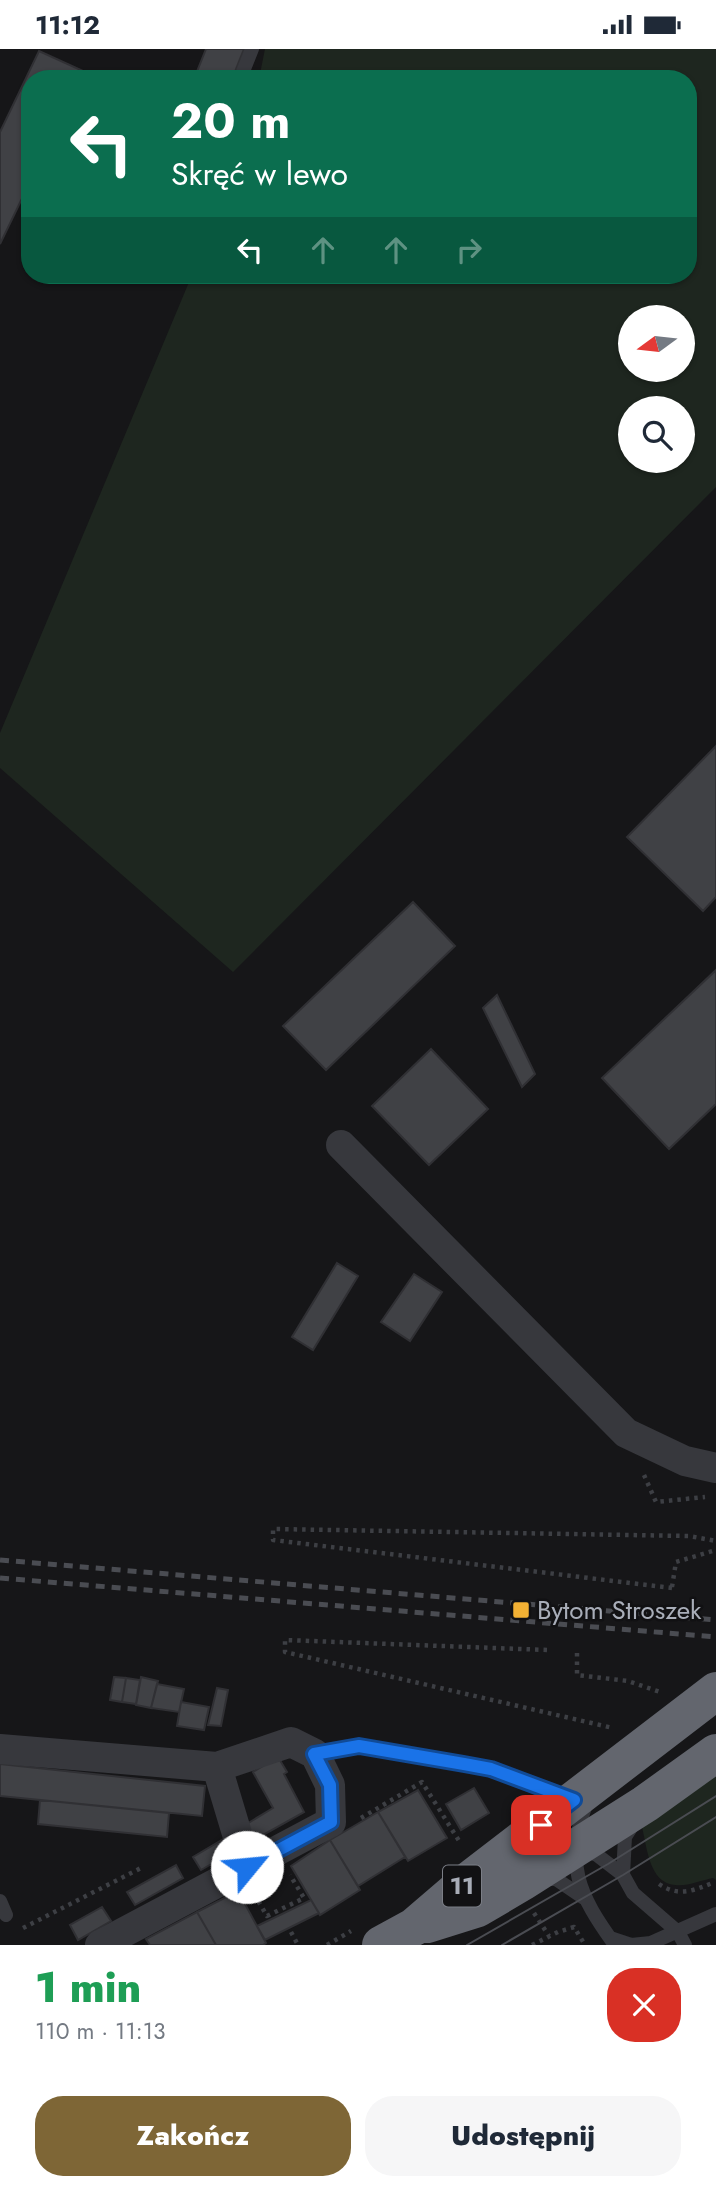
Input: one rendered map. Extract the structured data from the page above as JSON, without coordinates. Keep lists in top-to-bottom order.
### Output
{
  "streets": {
    "highway": ["11"]
  },
  "places": {
    "transit": ["Bytom Stroszek"]
  },
  "north": "left",
  "page": {
    "status": "11:12",
    "turn": ["20 m", "Skręć w lewo"],
    "heading": ["1 min", "110 m · 11:13"],
    "buttons": ["Zakończ", "Udostępnij"]
  }
}
